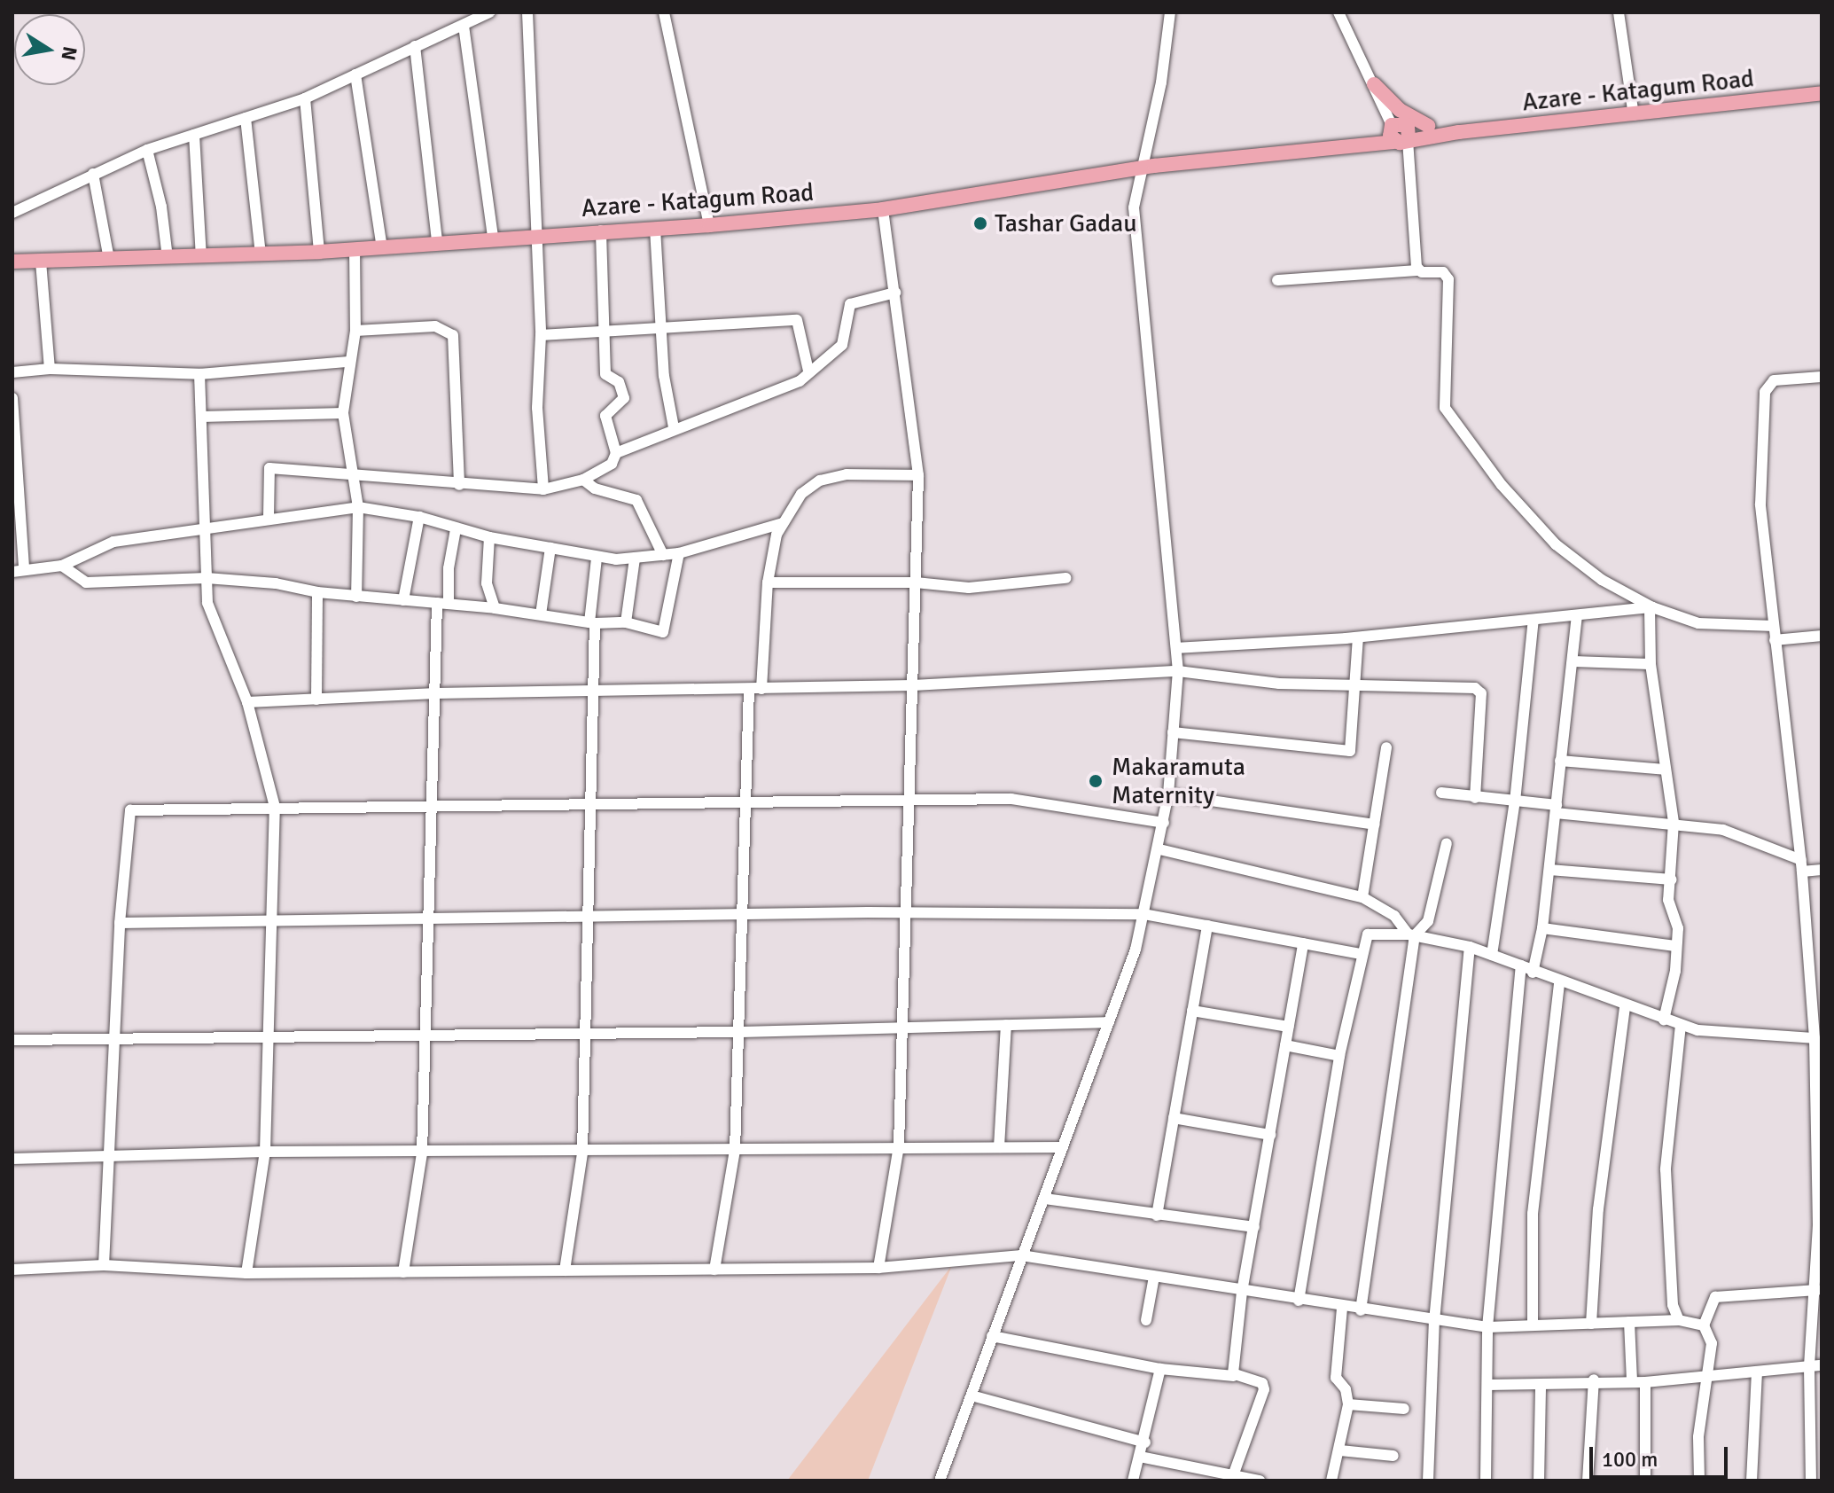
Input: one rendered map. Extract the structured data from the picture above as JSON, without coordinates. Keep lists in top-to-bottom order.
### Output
{
  "streets": {
    "main road": ["Azare - Katagum Road"]
  },
  "places": ["Tashar Gadau", "Makaramuta Maternity"],
  "scale_bar": "100 m",
  "north": "right"
}
